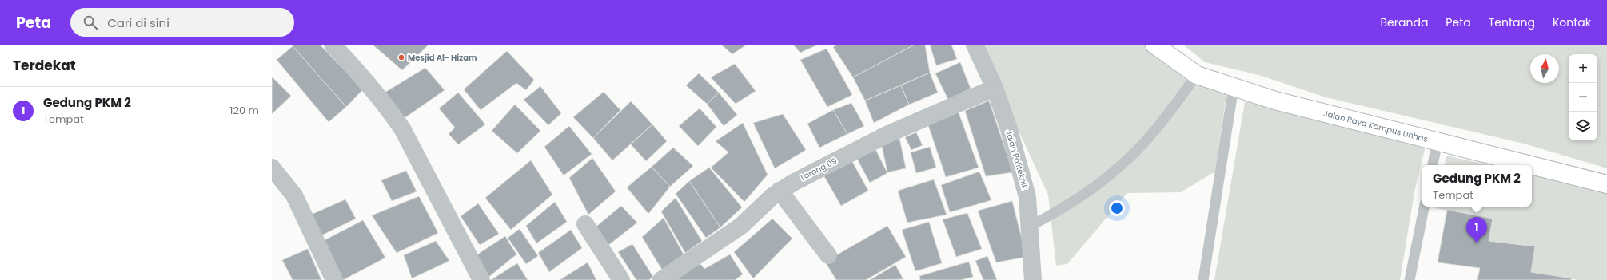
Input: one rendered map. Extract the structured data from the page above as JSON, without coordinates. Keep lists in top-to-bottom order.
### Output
{
  "streets": {
    "street": ["Jalan Raya Kampus Unhas", "Jalan Politeknik", "Lorong 09"]
  },
  "crossings": [
    ["Jalan Politeknik", "Lorong 09"]
  ],
  "places": ["Mesjid Al- Hizam"],
  "north": "top",
  "page": {
    "header": "Peta",
    "search": "Cari di sini",
    "nav": [
      "Beranda",
      "Peta",
      "Tentang",
      "Kontak"
    ],
    "heading": "Terdekat",
    "map_buttons": ["+", "−"],
    "list": [
      {
        "mark": "1",
        "name": "Gedung PKM 2",
        "note": "Tempat",
        "value": "120 m"
      }
    ],
    "popup": ["Gedung PKM 2", "Tempat"],
    "pins": "1"
  }
}
